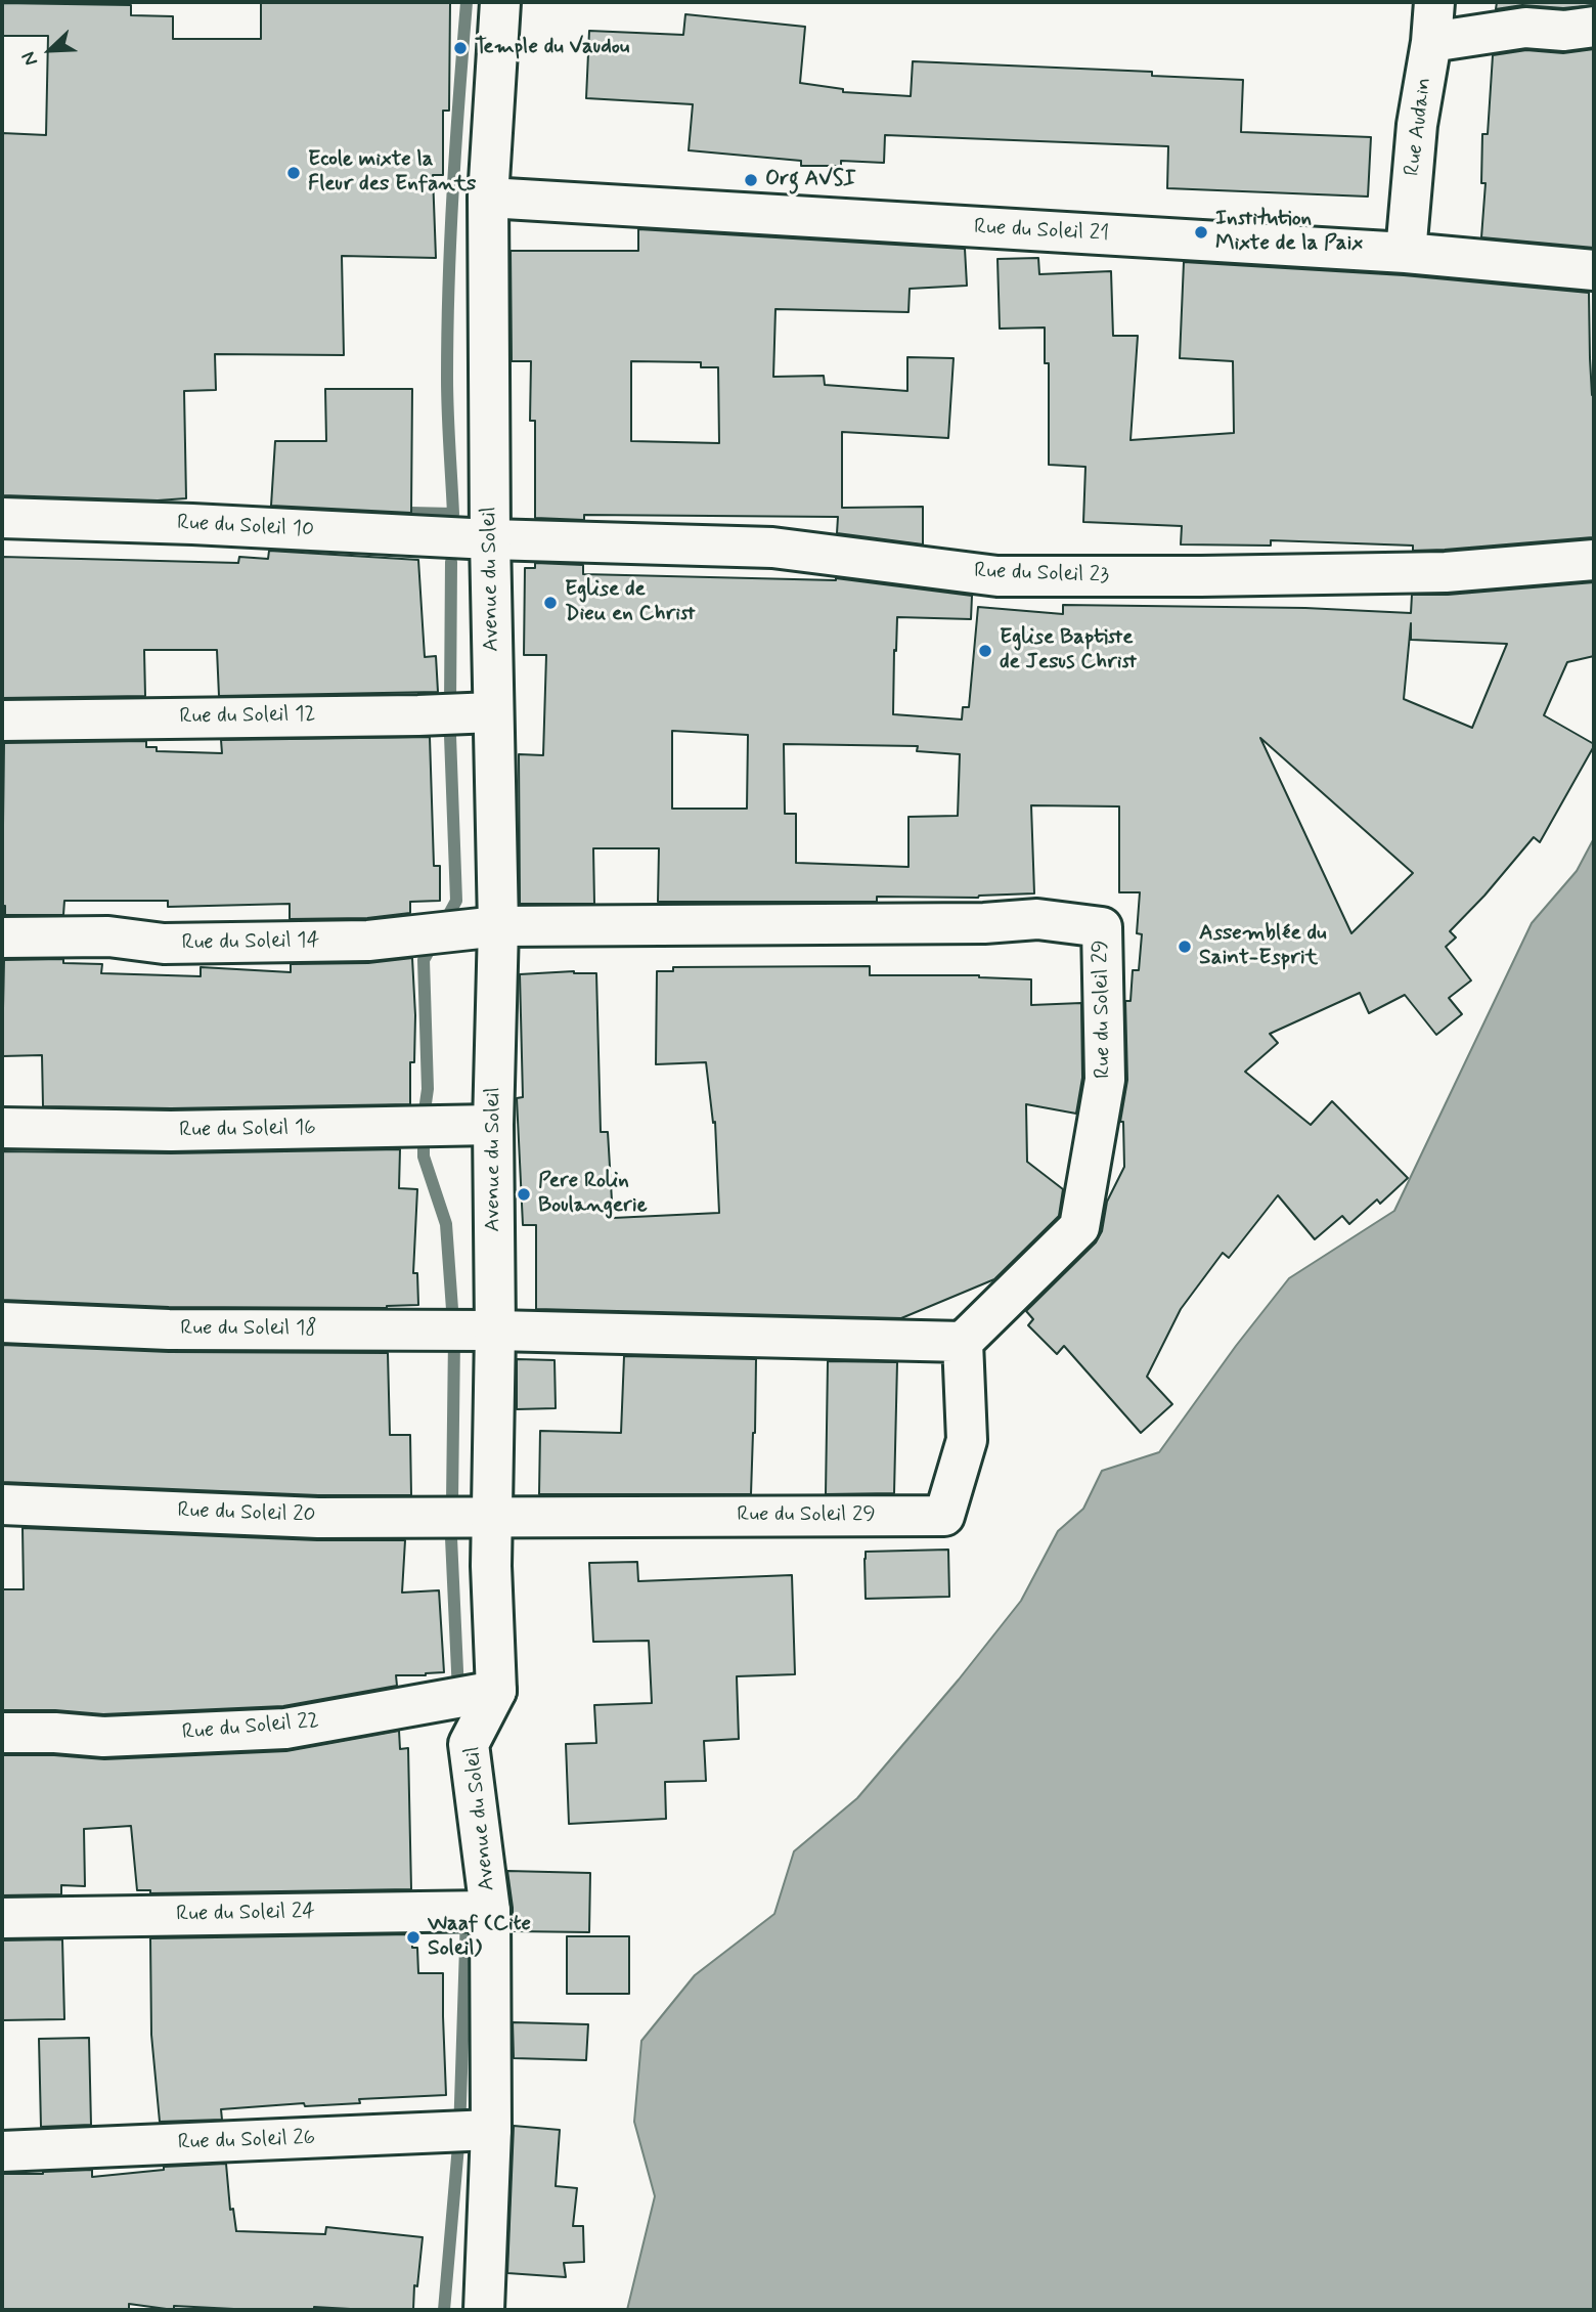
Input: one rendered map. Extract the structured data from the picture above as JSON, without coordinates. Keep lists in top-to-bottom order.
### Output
{
  "streets": {
    "street": [
      "Rue Audain",
      "Rue du Soleil 21",
      "Rue du Soleil 10",
      "Rue du Soleil 23",
      "Avenue du Soleil",
      "Rue du Soleil 12",
      "Rue du Soleil 14",
      "Rue du Soleil 29",
      "Rue du Soleil 16",
      "Rue du Soleil 18",
      "Rue du Soleil 20",
      "Rue du Soleil 22",
      "Rue du Soleil 24",
      "Rue du Soleil 26"
    ]
  },
  "crossings": [
    ["Rue Audain", "Rue du Soleil 21"],
    ["Rue du Soleil 21", "Avenue du Soleil"],
    ["Rue du Soleil 10", "Rue du Soleil 23"],
    ["Rue du Soleil 10", "Avenue du Soleil"],
    ["Rue du Soleil 23", "Avenue du Soleil"],
    ["Avenue du Soleil", "Rue du Soleil 12"],
    ["Avenue du Soleil", "Rue du Soleil 14"],
    ["Avenue du Soleil", "Rue du Soleil 29"],
    ["Avenue du Soleil", "Rue du Soleil 16"],
    ["Avenue du Soleil", "Rue du Soleil 18"],
    ["Avenue du Soleil", "Rue du Soleil 20"],
    ["Avenue du Soleil", "Rue du Soleil 22"],
    ["Avenue du Soleil", "Rue du Soleil 24"],
    ["Avenue du Soleil", "Rue du Soleil 26"],
    ["Rue du Soleil 14", "Rue du Soleil 29"],
    ["Rue du Soleil 29", "Rue du Soleil 20"]
  ],
  "places": [
    "Temple du Vaudou",
    "Ecole mixte la Fleur des Enfants",
    "Org AVSI",
    "Institution Mixte de la Paix",
    "Eglise de Dieu en Christ",
    "Eglise Baptiste de Jesus Christ",
    "Assemblée du Saint-Esprit",
    "Pere Rolin Boulangerie",
    "Waaf (Cite Soleil)"
  ],
  "north": "bottom left"
}
